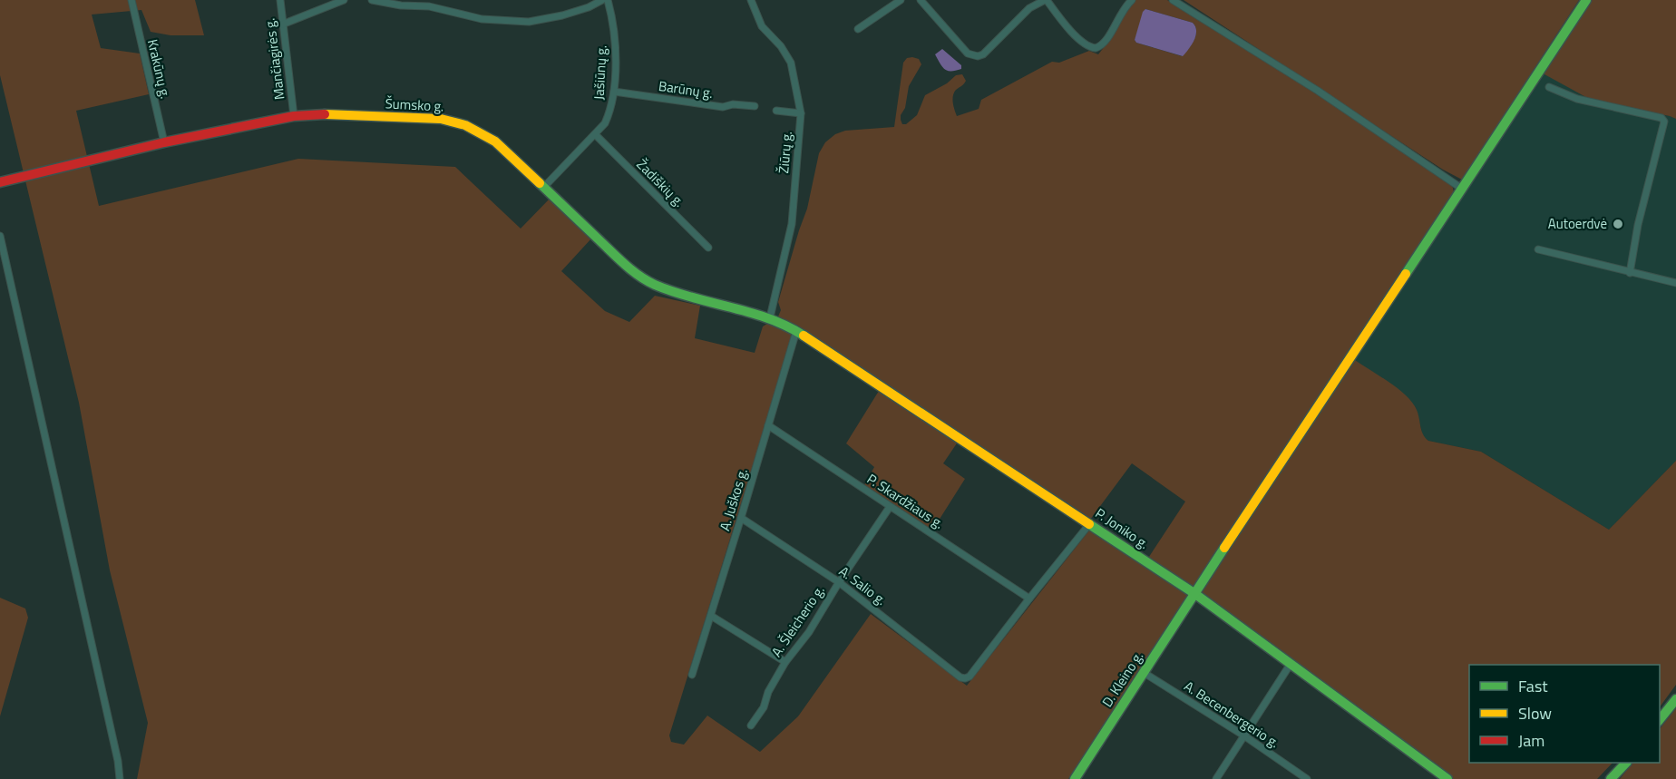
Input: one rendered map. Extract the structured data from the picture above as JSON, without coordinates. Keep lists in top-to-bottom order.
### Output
{
  "streets": {
    "street": [
      "Mančiagirės g.",
      "Krakūnų g.",
      "Jašiūnų g.",
      "Barūnų g.",
      "Šumsko g.",
      "Žiūrų g.",
      "Žadiškių g.",
      "A. Juškos g.",
      "P. Skardžiaus g.",
      "P. Joniko g.",
      "A. Salio g.",
      "A. Šleicherio g.",
      "D. Kleino g.",
      "A. Becenbergerio g."
    ]
  },
  "crossings": [
    ["Mančiagirės g.", "Šumsko g."],
    ["Krakūnų g.", "Šumsko g."],
    ["Jašiūnų g.", "Barūnų g."],
    ["Jašiūnų g.", "Šumsko g."],
    ["Jašiūnų g.", "Žadiškių g."],
    ["Šumsko g.", "Žiūrų g."],
    ["Šumsko g.", "P. Joniko g."],
    ["Žiūrų g.", "P. Joniko g."],
    ["A. Juškos g.", "P. Skardžiaus g."],
    ["A. Juškos g.", "P. Joniko g."],
    ["A. Juškos g.", "A. Salio g."],
    ["P. Skardžiaus g.", "A. Salio g."],
    ["P. Skardžiaus g.", "A. Šleicherio g."],
    ["P. Joniko g.", "D. Kleino g."],
    ["A. Salio g.", "A. Šleicherio g."],
    ["D. Kleino g.", "A. Becenbergerio g."]
  ],
  "places": ["Autoerdvė"],
  "legend": ["Fast", "Slow", "Jam"]
}
